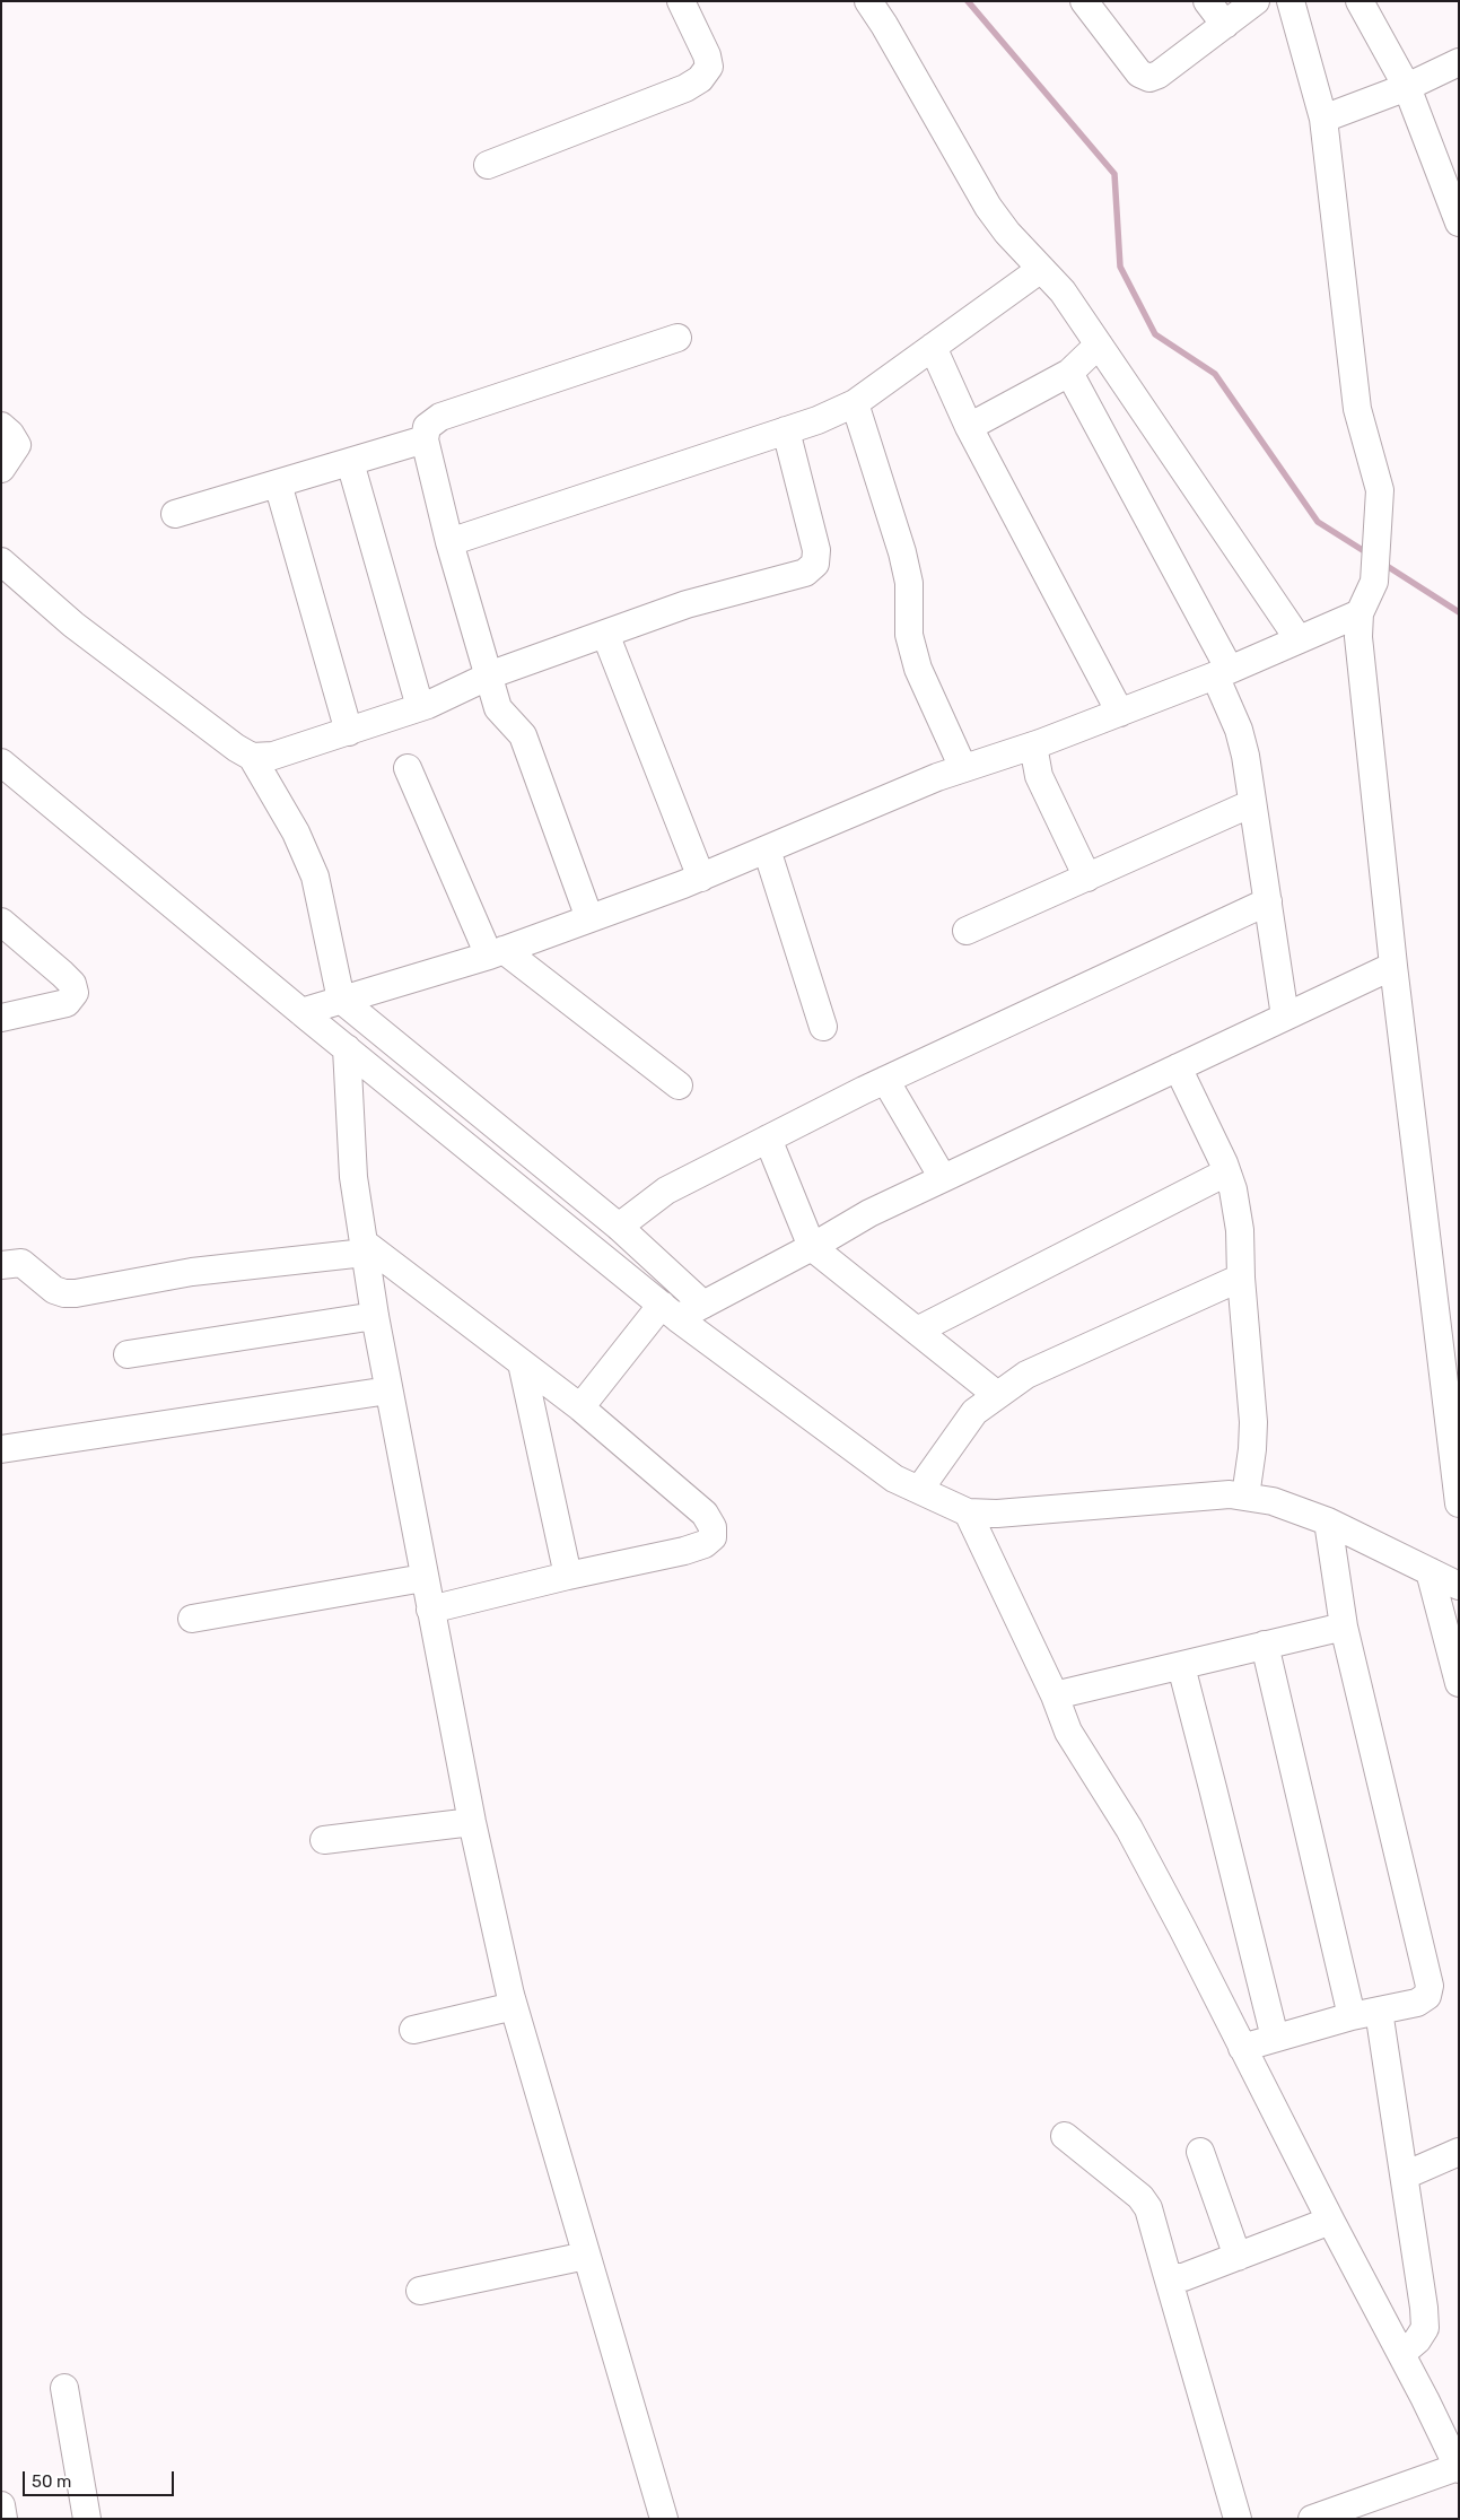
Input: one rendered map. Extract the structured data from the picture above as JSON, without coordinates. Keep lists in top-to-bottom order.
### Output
{
  "scale_bar": "50 m"
}
